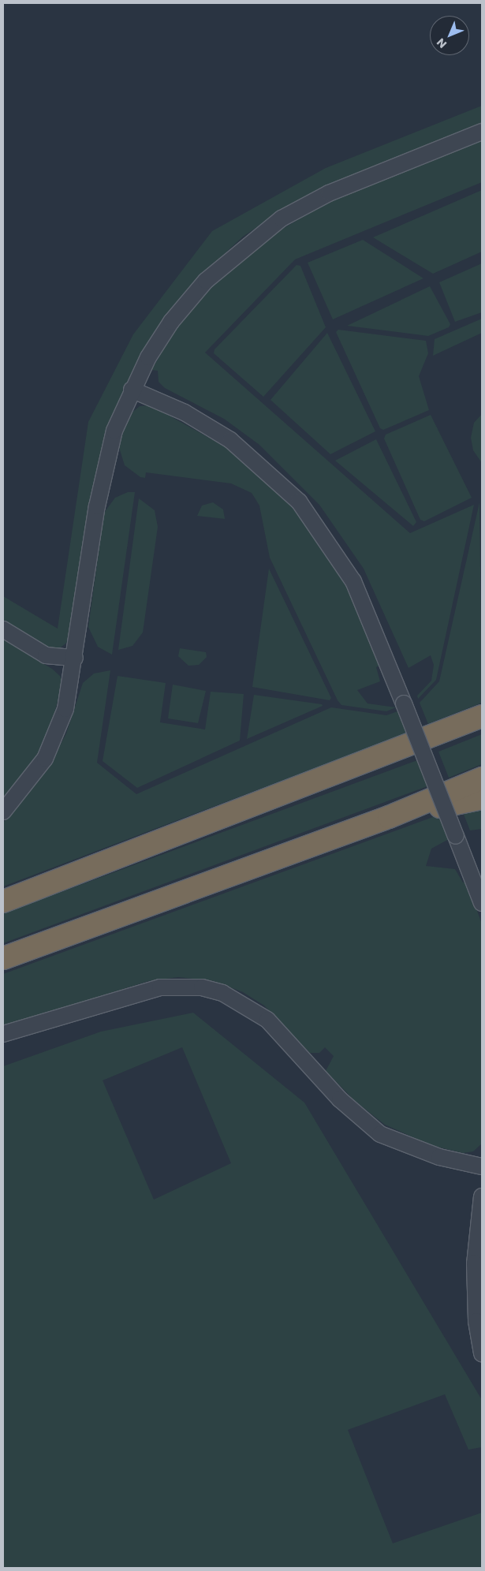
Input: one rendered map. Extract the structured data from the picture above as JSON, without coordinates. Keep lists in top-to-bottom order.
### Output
{
  "north": "bottom left"
}
